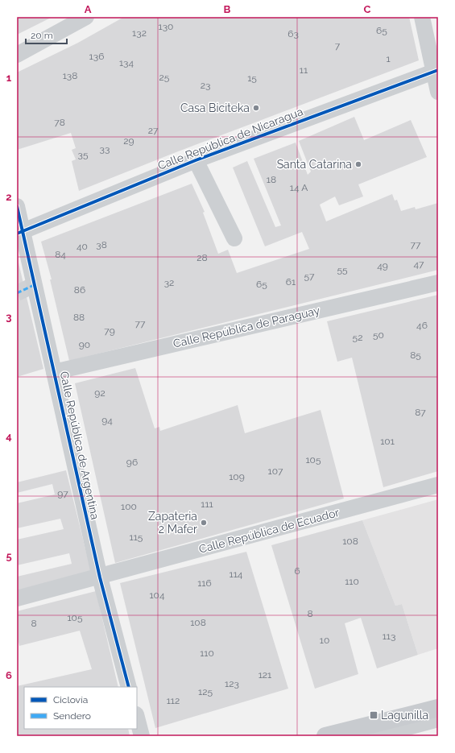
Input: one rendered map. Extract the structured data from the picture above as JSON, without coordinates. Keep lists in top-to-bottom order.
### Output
{
  "streets": {
    "street": [
      "Calle República de Nicaragua",
      "Calle República de Paraguay",
      "Calle República de Argentina",
      "Calle República de Ecuador"
    ]
  },
  "crossings": [
    ["Calle República de Nicaragua", "Calle República de Argentina"],
    ["Calle República de Paraguay", "Calle República de Argentina"],
    ["Calle República de Argentina", "Calle República de Ecuador"]
  ],
  "places": {
    "other": ["Casa Biciteka", "Santa Catarina", "Zapateria 2 Mafer"],
    "transit": ["Lagunilla"]
  },
  "house_numbers": [
    "130",
    "65",
    "132",
    "63",
    "7",
    "136",
    "1",
    "134",
    "11",
    "138",
    "25",
    "15",
    "23",
    "78",
    "27",
    "29",
    "33",
    "35",
    "18",
    "14 A",
    "38",
    "77",
    "40",
    "84",
    "28",
    "47",
    "49",
    "55",
    "57",
    "61",
    "32",
    "65",
    "86",
    "88",
    "77",
    "46",
    "79",
    "50",
    "52",
    "90",
    "85",
    "92",
    "87",
    "94",
    "101",
    "105",
    "96",
    "107",
    "109",
    "97",
    "111",
    "100",
    "115",
    "108",
    "6",
    "114",
    "110",
    "116",
    "104",
    "8",
    "105",
    "108",
    "8",
    "113",
    "10",
    "110",
    "121",
    "123",
    "125",
    "112"
  ],
  "legend": ["Ciclovía", "Sendero"],
  "scale_bar": "20 m",
  "grid": {
    "columns": ["A", "B", "C"],
    "rows": [
      "1",
      "2",
      "3",
      "4",
      "5",
      "6"
    ]
  }
}
